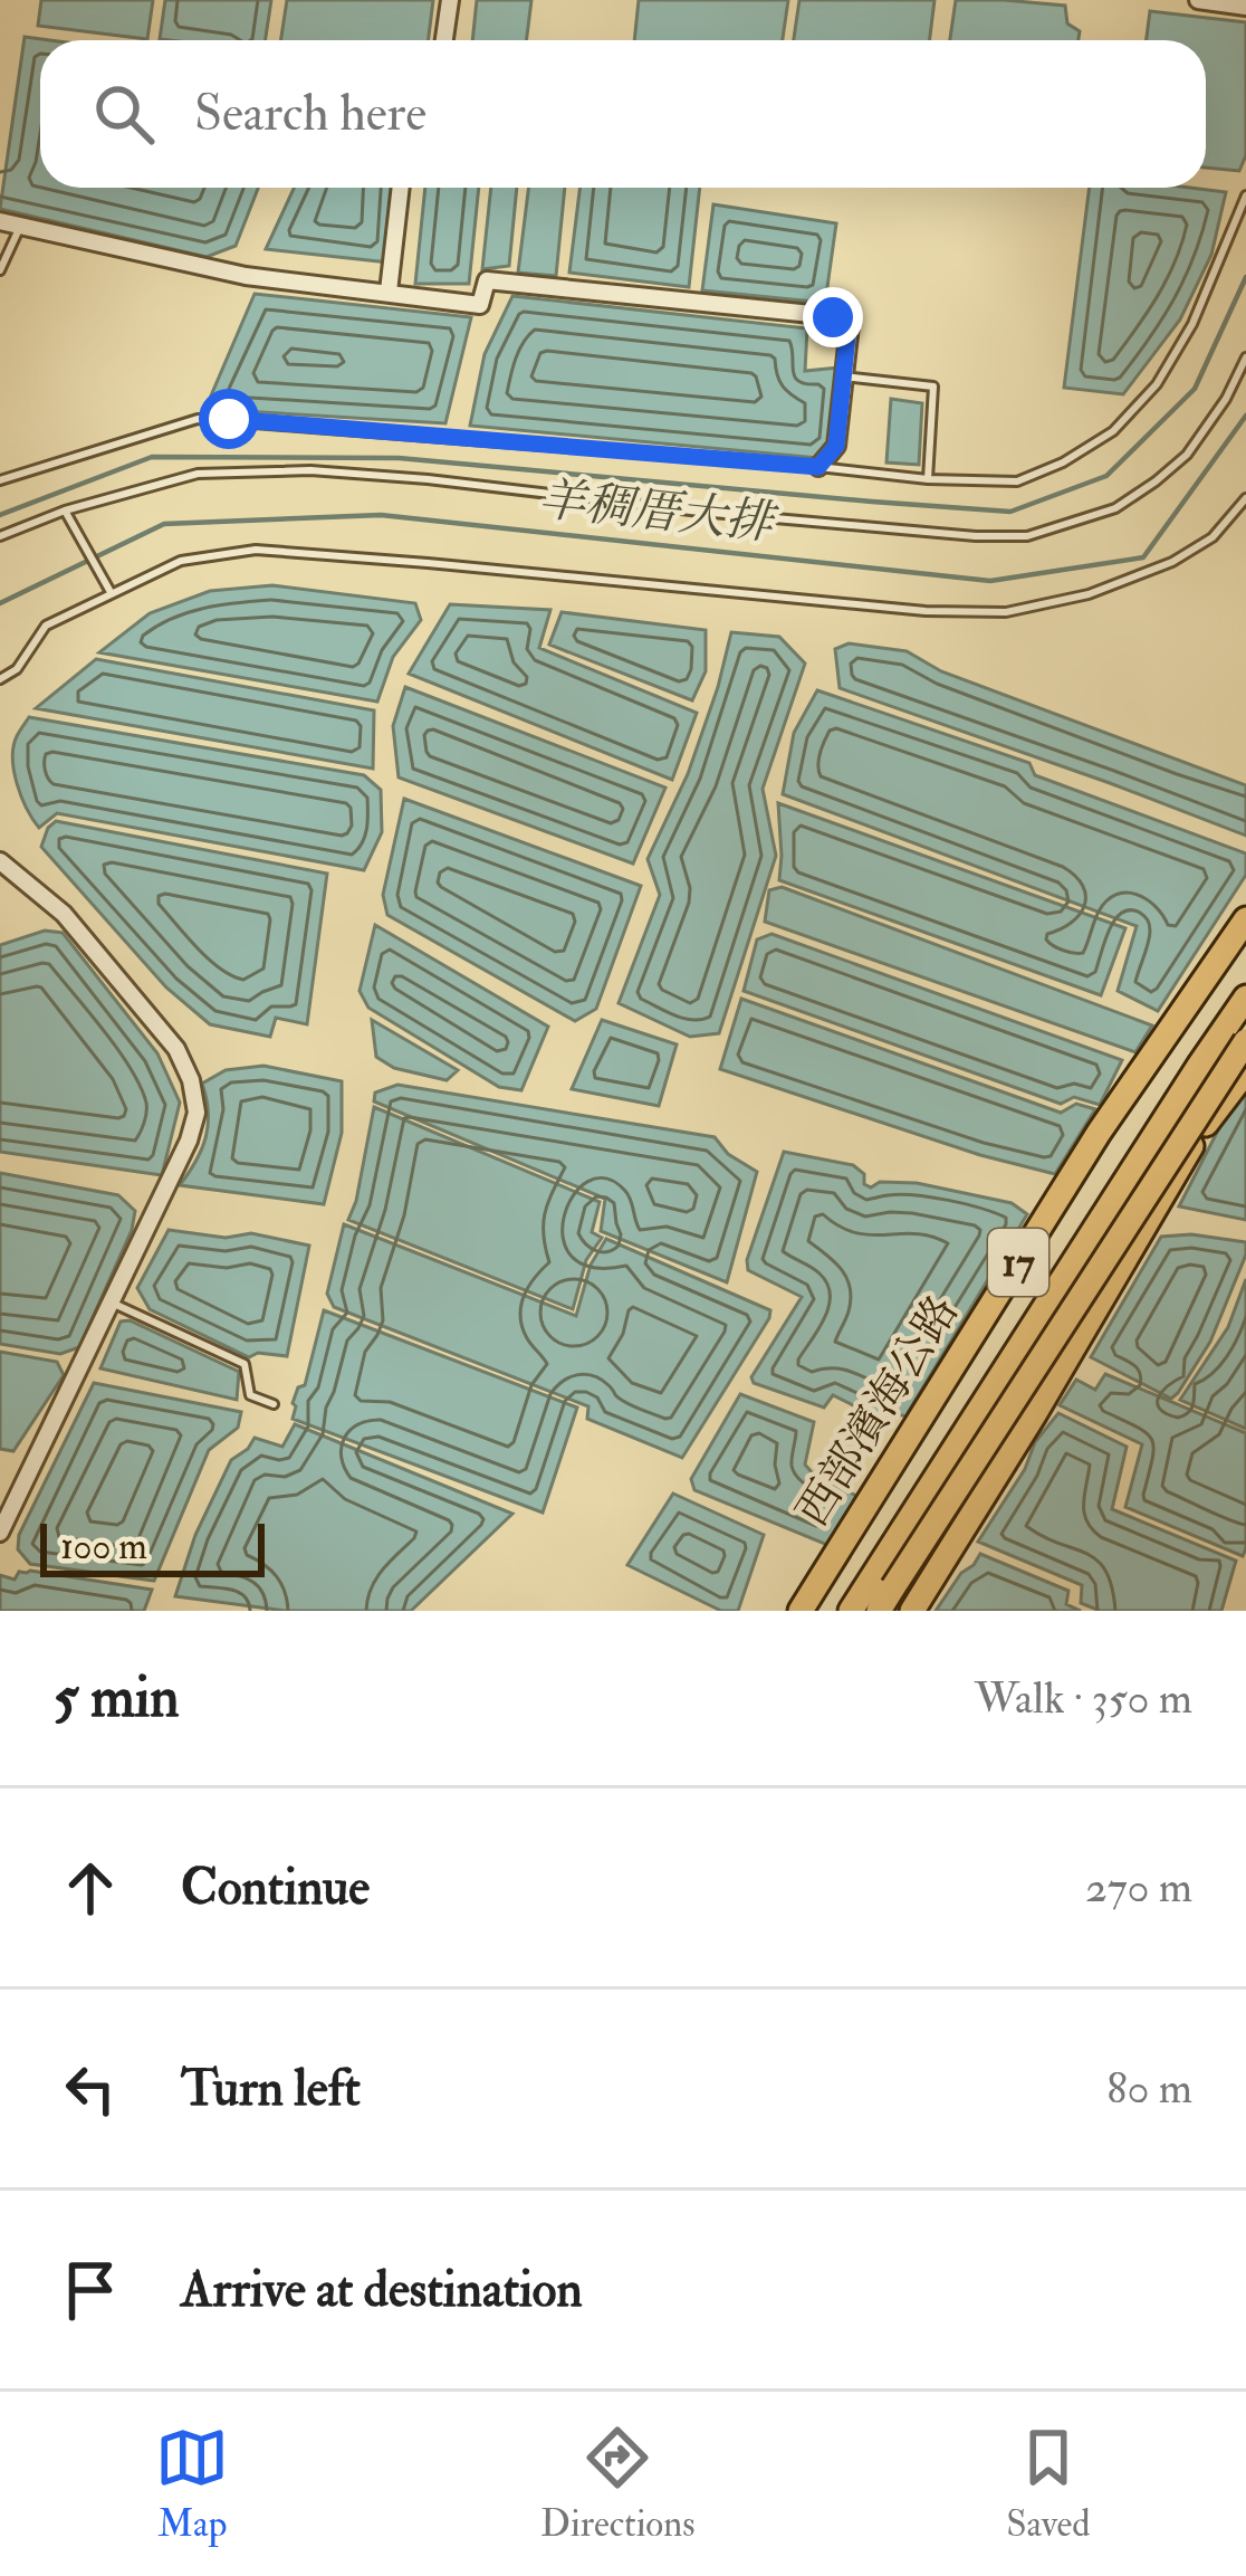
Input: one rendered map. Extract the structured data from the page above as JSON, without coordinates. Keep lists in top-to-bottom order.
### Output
{
  "streets": {
    "main road": ["17", "西部濱海公路"]
  },
  "water": ["羊稠厝大排"],
  "scale_bar": "100 m",
  "page": {
    "search": "Search here",
    "scale": "100 m",
    "heading": ["5 min", "Walk · 350 m"],
    "list": [
      ["Continue", "270 m"],
      ["Turn left", "80 m"],
      "Arrive at destination"
    ],
    "nav": ["Map", "Directions", "Saved"]
  }
}
